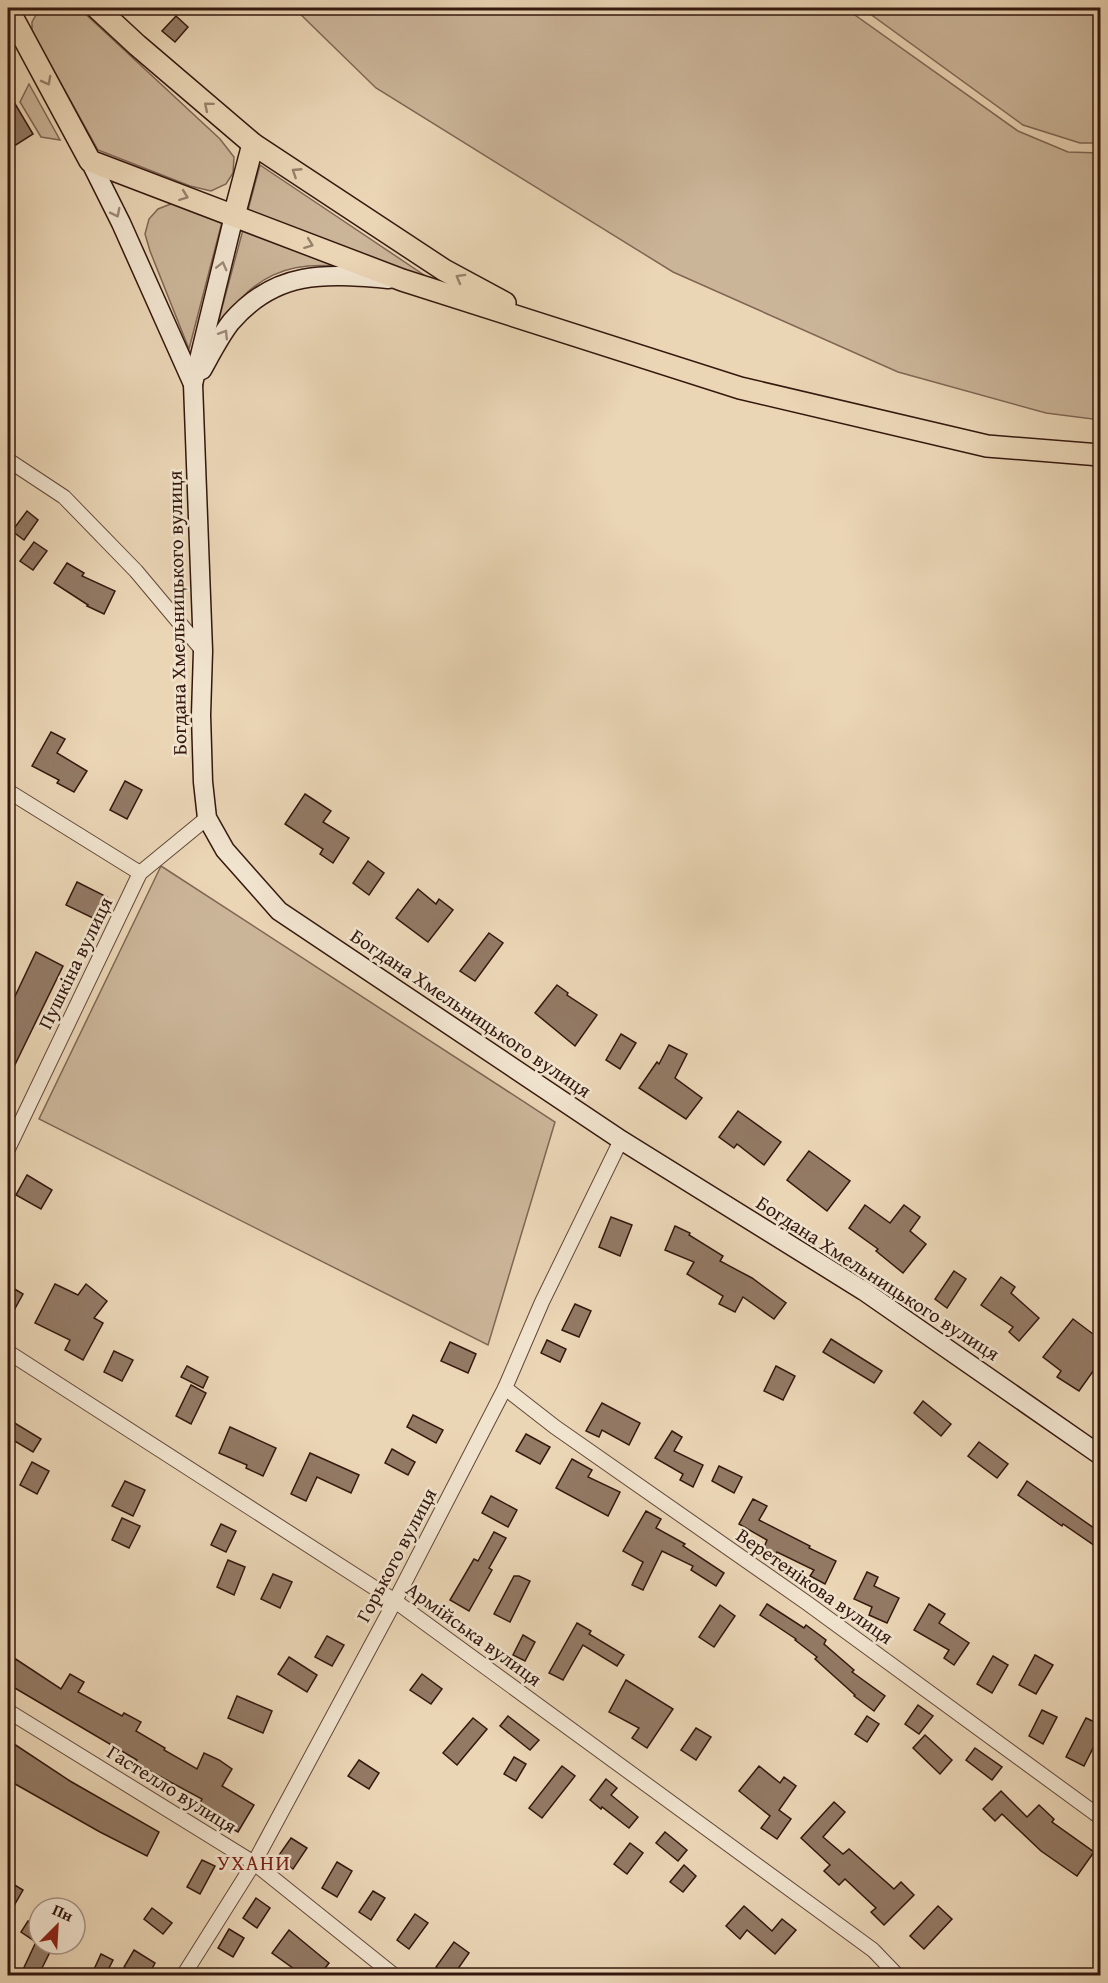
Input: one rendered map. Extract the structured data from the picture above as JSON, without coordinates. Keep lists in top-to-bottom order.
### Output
{
  "streets": {
    "street": [
      "Богдана Хмельницького вулиця",
      "Пушкіна вулиця",
      "Горького вулиця",
      "Веретенікова вулиця",
      "Армійська вулиця",
      "Гастелло вулиця"
    ]
  },
  "crossings": [
    ["Богдана Хмельницького вулиця", "Пушкіна вулиця"],
    ["Богдана Хмельницького вулиця", "Горького вулиця"],
    ["Горького вулиця", "Веретенікова вулиця"],
    ["Горького вулиця", "Армійська вулиця"],
    ["Горького вулиця", "Гастелло вулиця"]
  ],
  "districts": ["УХАНИ"],
  "north": "top right"
}
